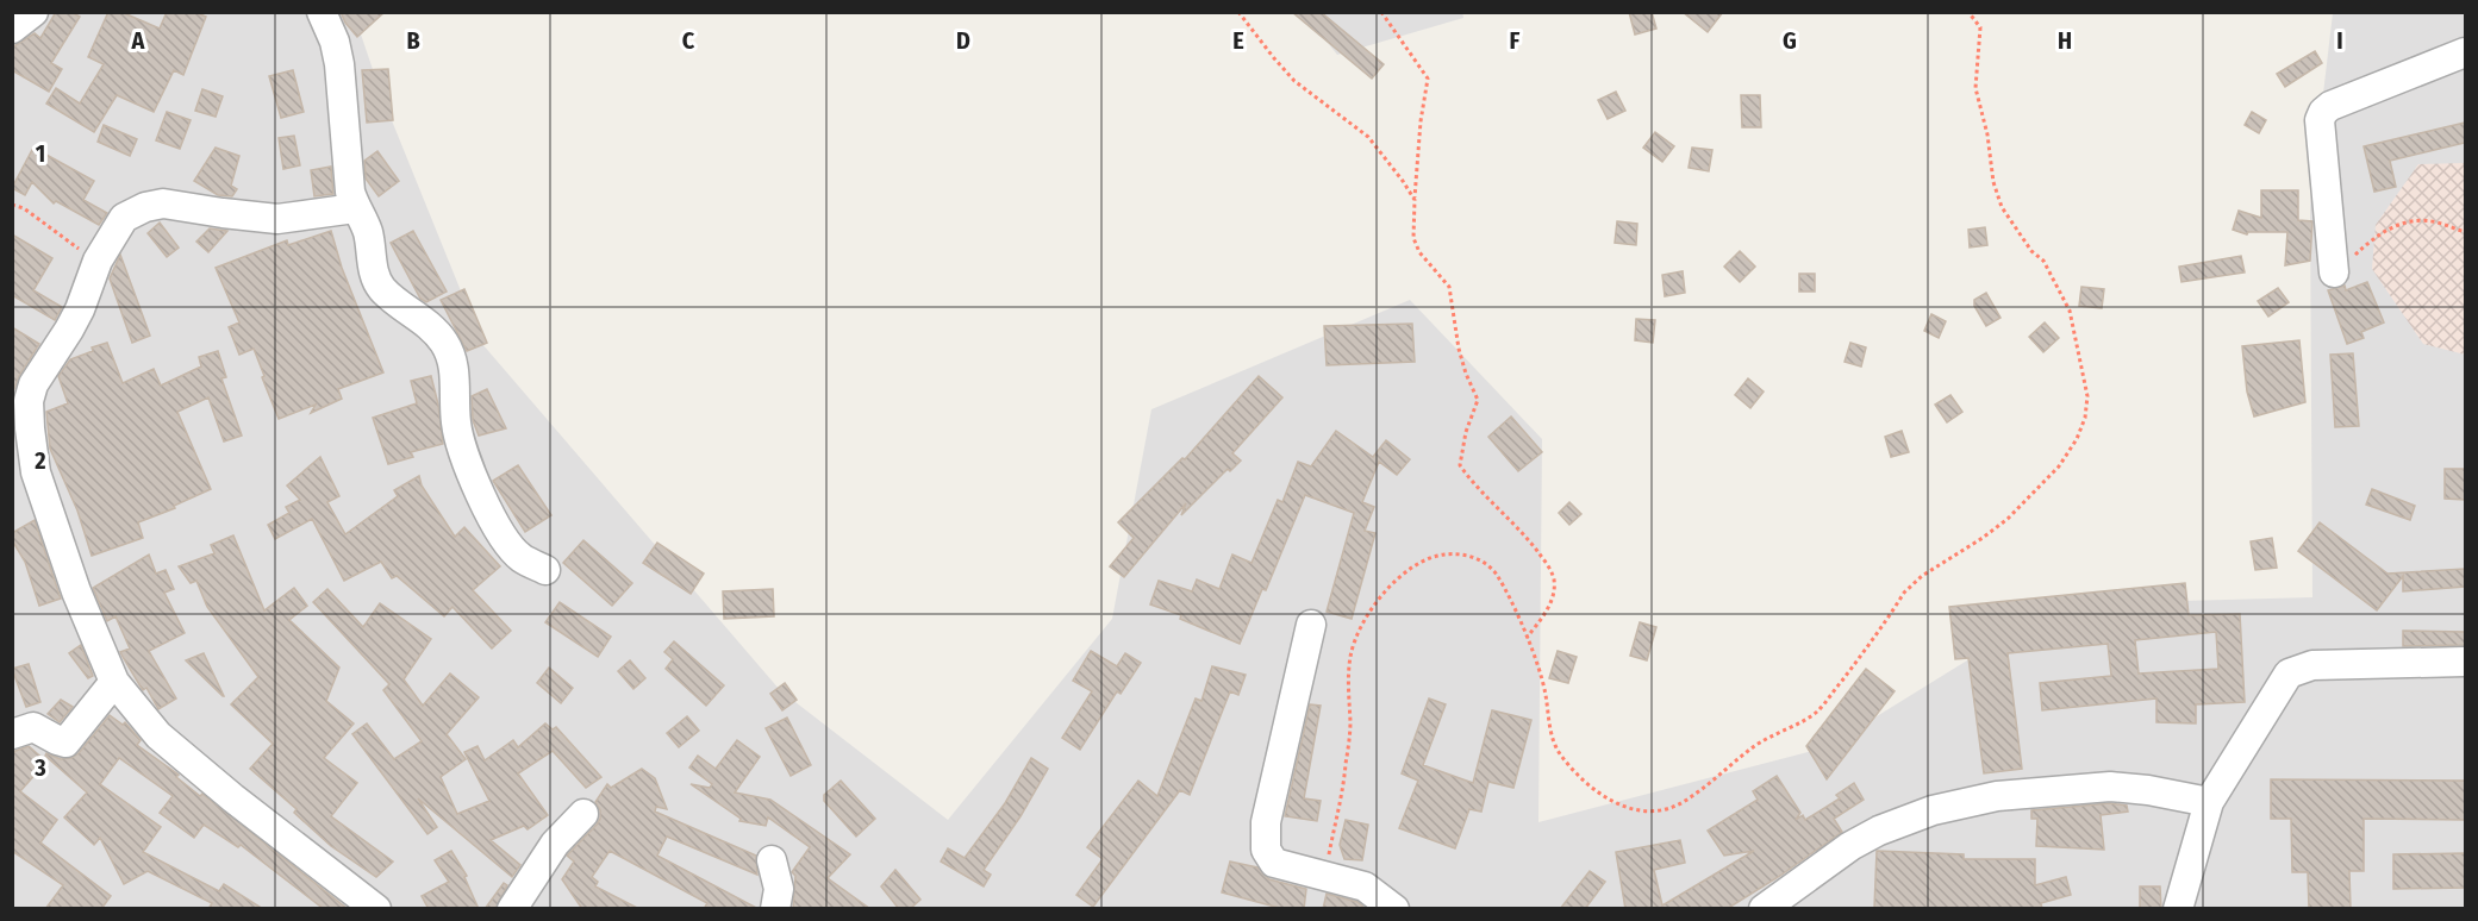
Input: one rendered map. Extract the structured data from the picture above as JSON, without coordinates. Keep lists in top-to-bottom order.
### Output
{
  "grid": {
    "columns": [
      "A",
      "B",
      "C",
      "D",
      "E",
      "F",
      "G",
      "H",
      "I"
    ],
    "rows": ["1", "2", "3"]
  }
}
